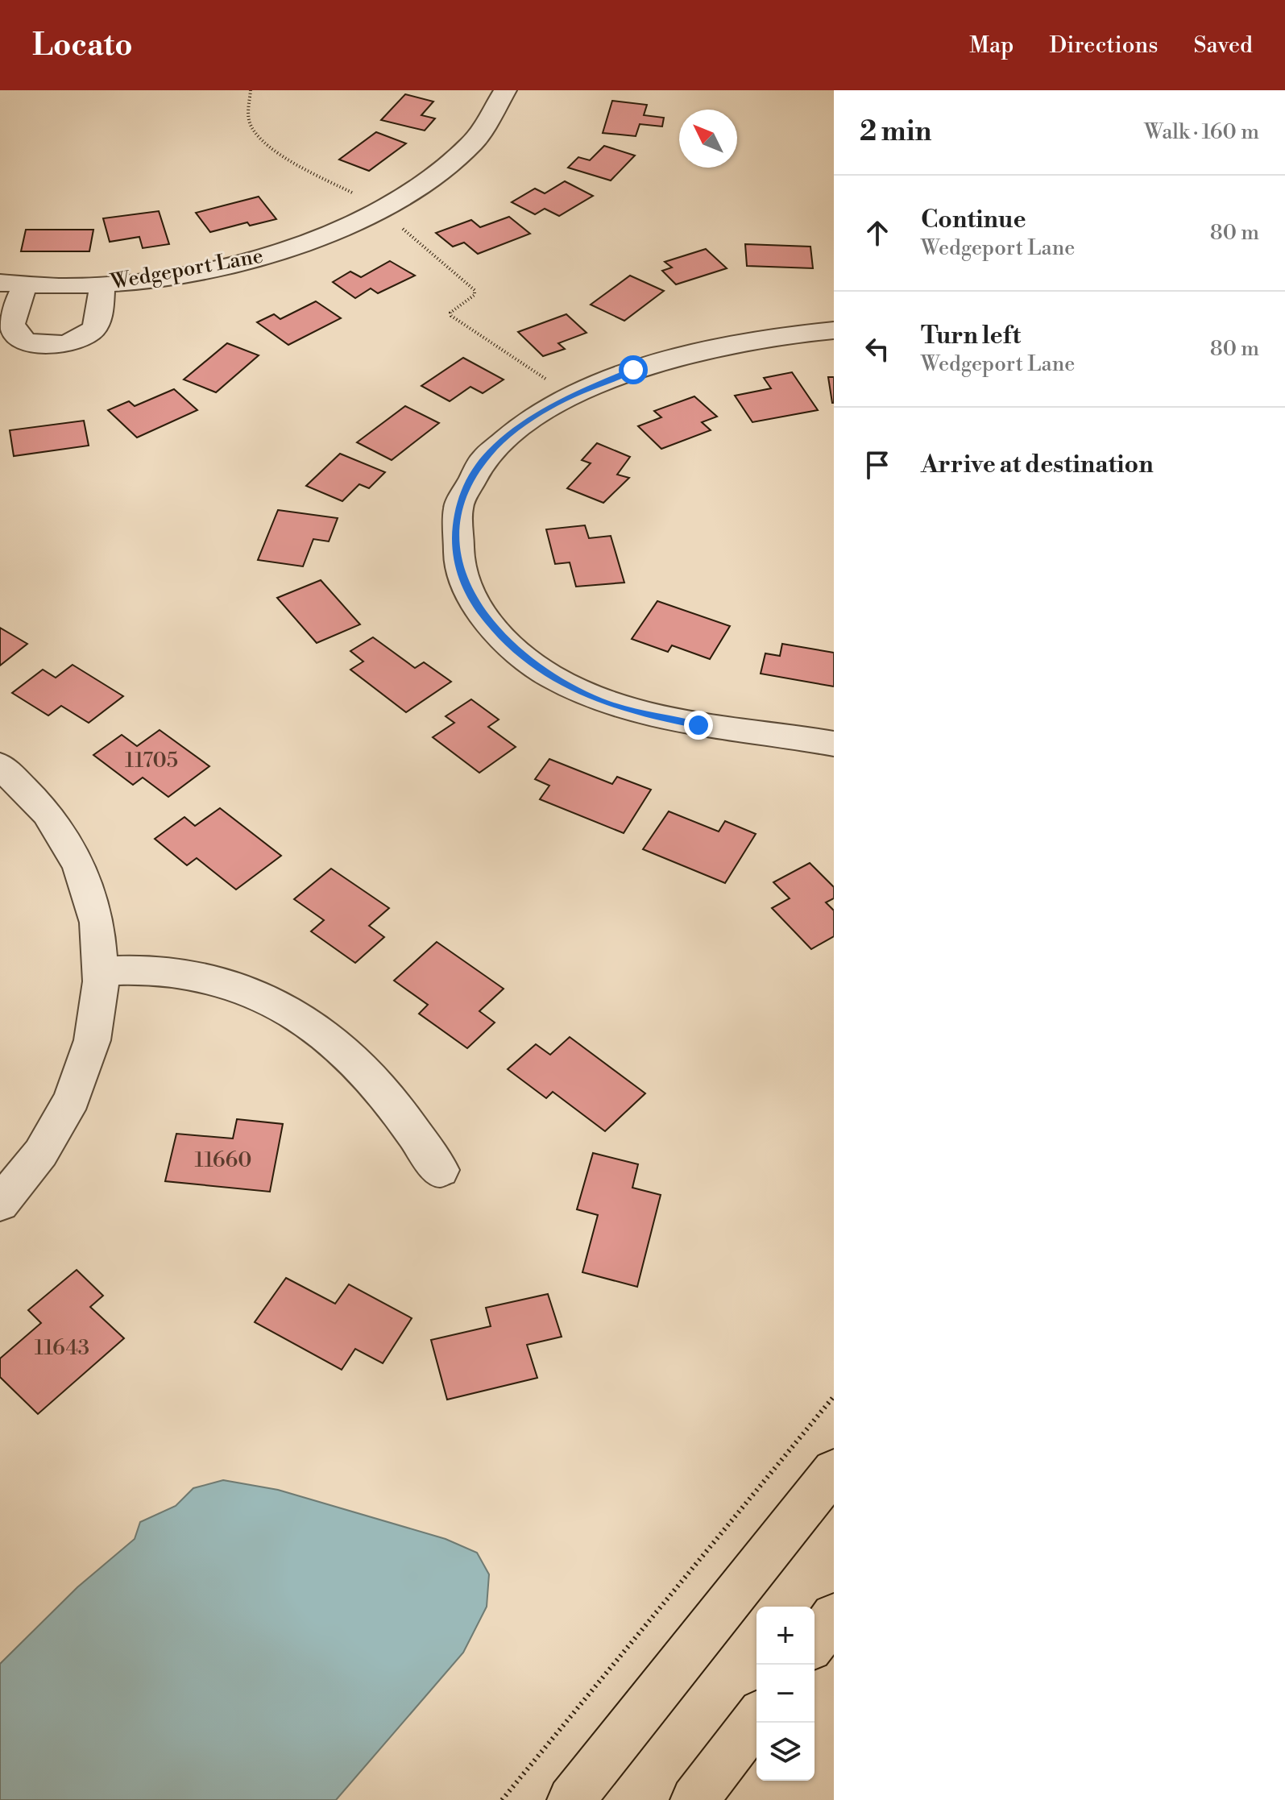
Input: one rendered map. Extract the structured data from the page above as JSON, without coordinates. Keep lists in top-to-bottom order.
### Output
{
  "streets": {
    "street": ["Wedgeport Lane"]
  },
  "house_numbers": ["11705", "11660", "11643"],
  "north": "top left",
  "page": {
    "header": "Locato",
    "nav": ["Map", "Directions", "Saved"],
    "heading": ["2 min", "Walk · 160 m"],
    "list": [
      ["Continue", "Wedgeport Lane", "80 m"],
      ["Turn left", "Wedgeport Lane", "80 m"],
      "Arrive at destination"
    ],
    "map_buttons": ["+", "−"]
  }
}
